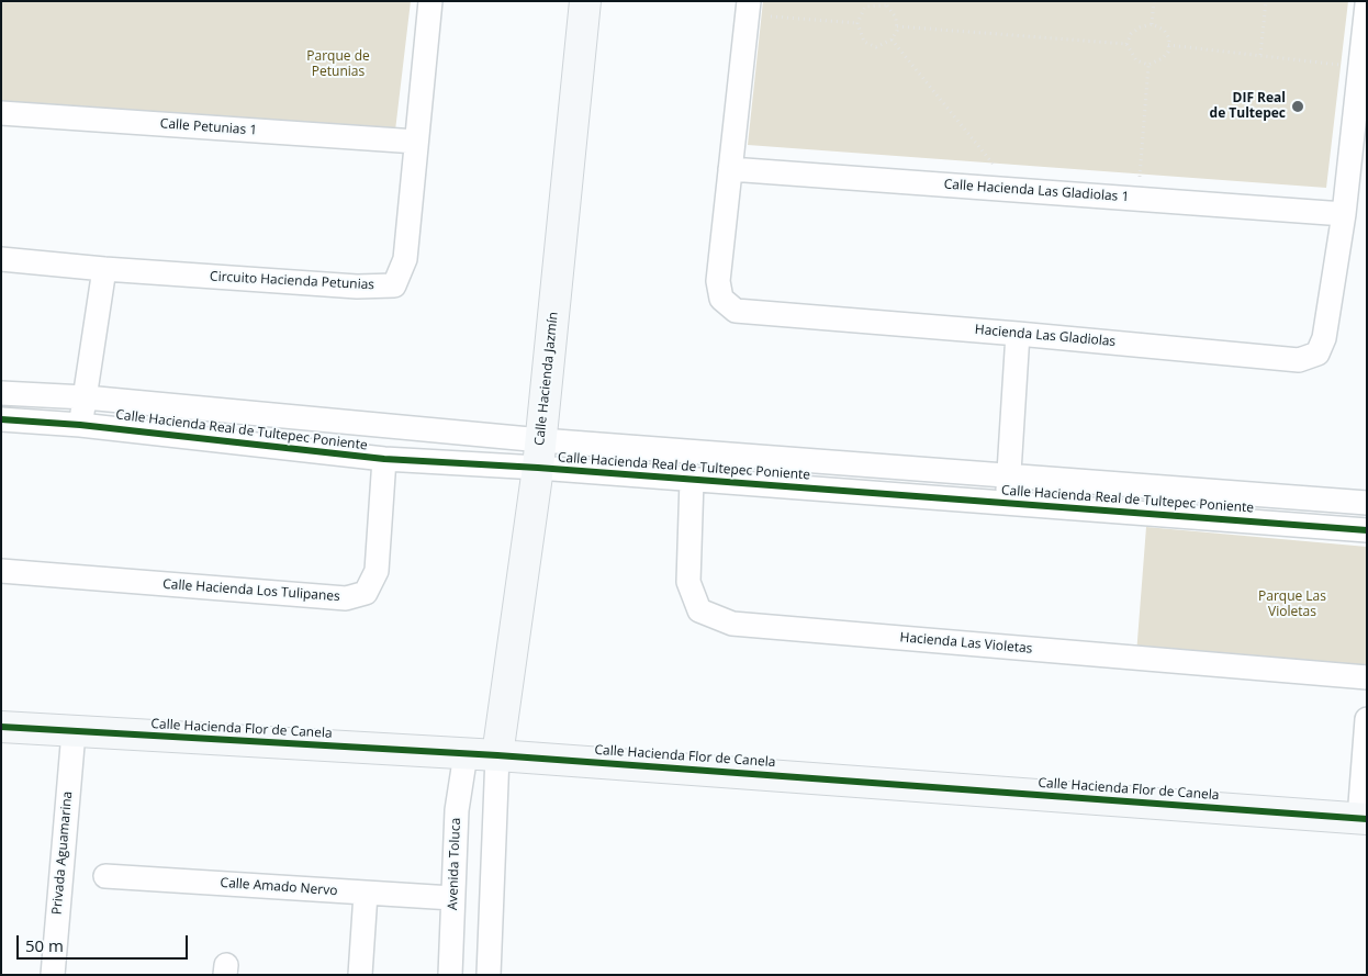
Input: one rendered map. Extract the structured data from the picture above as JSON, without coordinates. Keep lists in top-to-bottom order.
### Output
{
  "streets": {
    "street": [
      "Calle Petunias 1",
      "Calle Hacienda Las Gladiolas 1",
      "Circuito Hacienda Petunias",
      "Hacienda Las Gladiolas",
      "Calle Hacienda Jazmín",
      "Calle Hacienda Real de Tultepec Poniente",
      "Calle Hacienda Los Tulipanes",
      "Hacienda Las Violetas",
      "Calle Hacienda Flor de Canela",
      "Privada Aguamarina",
      "Avenida Toluca",
      "Calle Amado Nervo"
    ]
  },
  "crossings": [
    ["Calle Petunias 1", "Circuito Hacienda Petunias"],
    ["Calle Hacienda Las Gladiolas 1", "Hacienda Las Gladiolas"],
    ["Calle Hacienda Jazmín", "Calle Hacienda Real de Tultepec Poniente"],
    ["Calle Hacienda Jazmín", "Calle Hacienda Flor de Canela"],
    ["Calle Hacienda Real de Tultepec Poniente", "Calle Hacienda Los Tulipanes"],
    ["Calle Hacienda Real de Tultepec Poniente", "Hacienda Las Violetas"],
    ["Calle Hacienda Flor de Canela", "Privada Aguamarina"],
    ["Calle Hacienda Flor de Canela", "Avenida Toluca"],
    ["Avenida Toluca", "Calle Amado Nervo"]
  ],
  "parks": ["Parque de Petunias", "Parque Las Violetas"],
  "places": ["DIF Real de Tultepec"],
  "scale_bar": "50 m"
}
